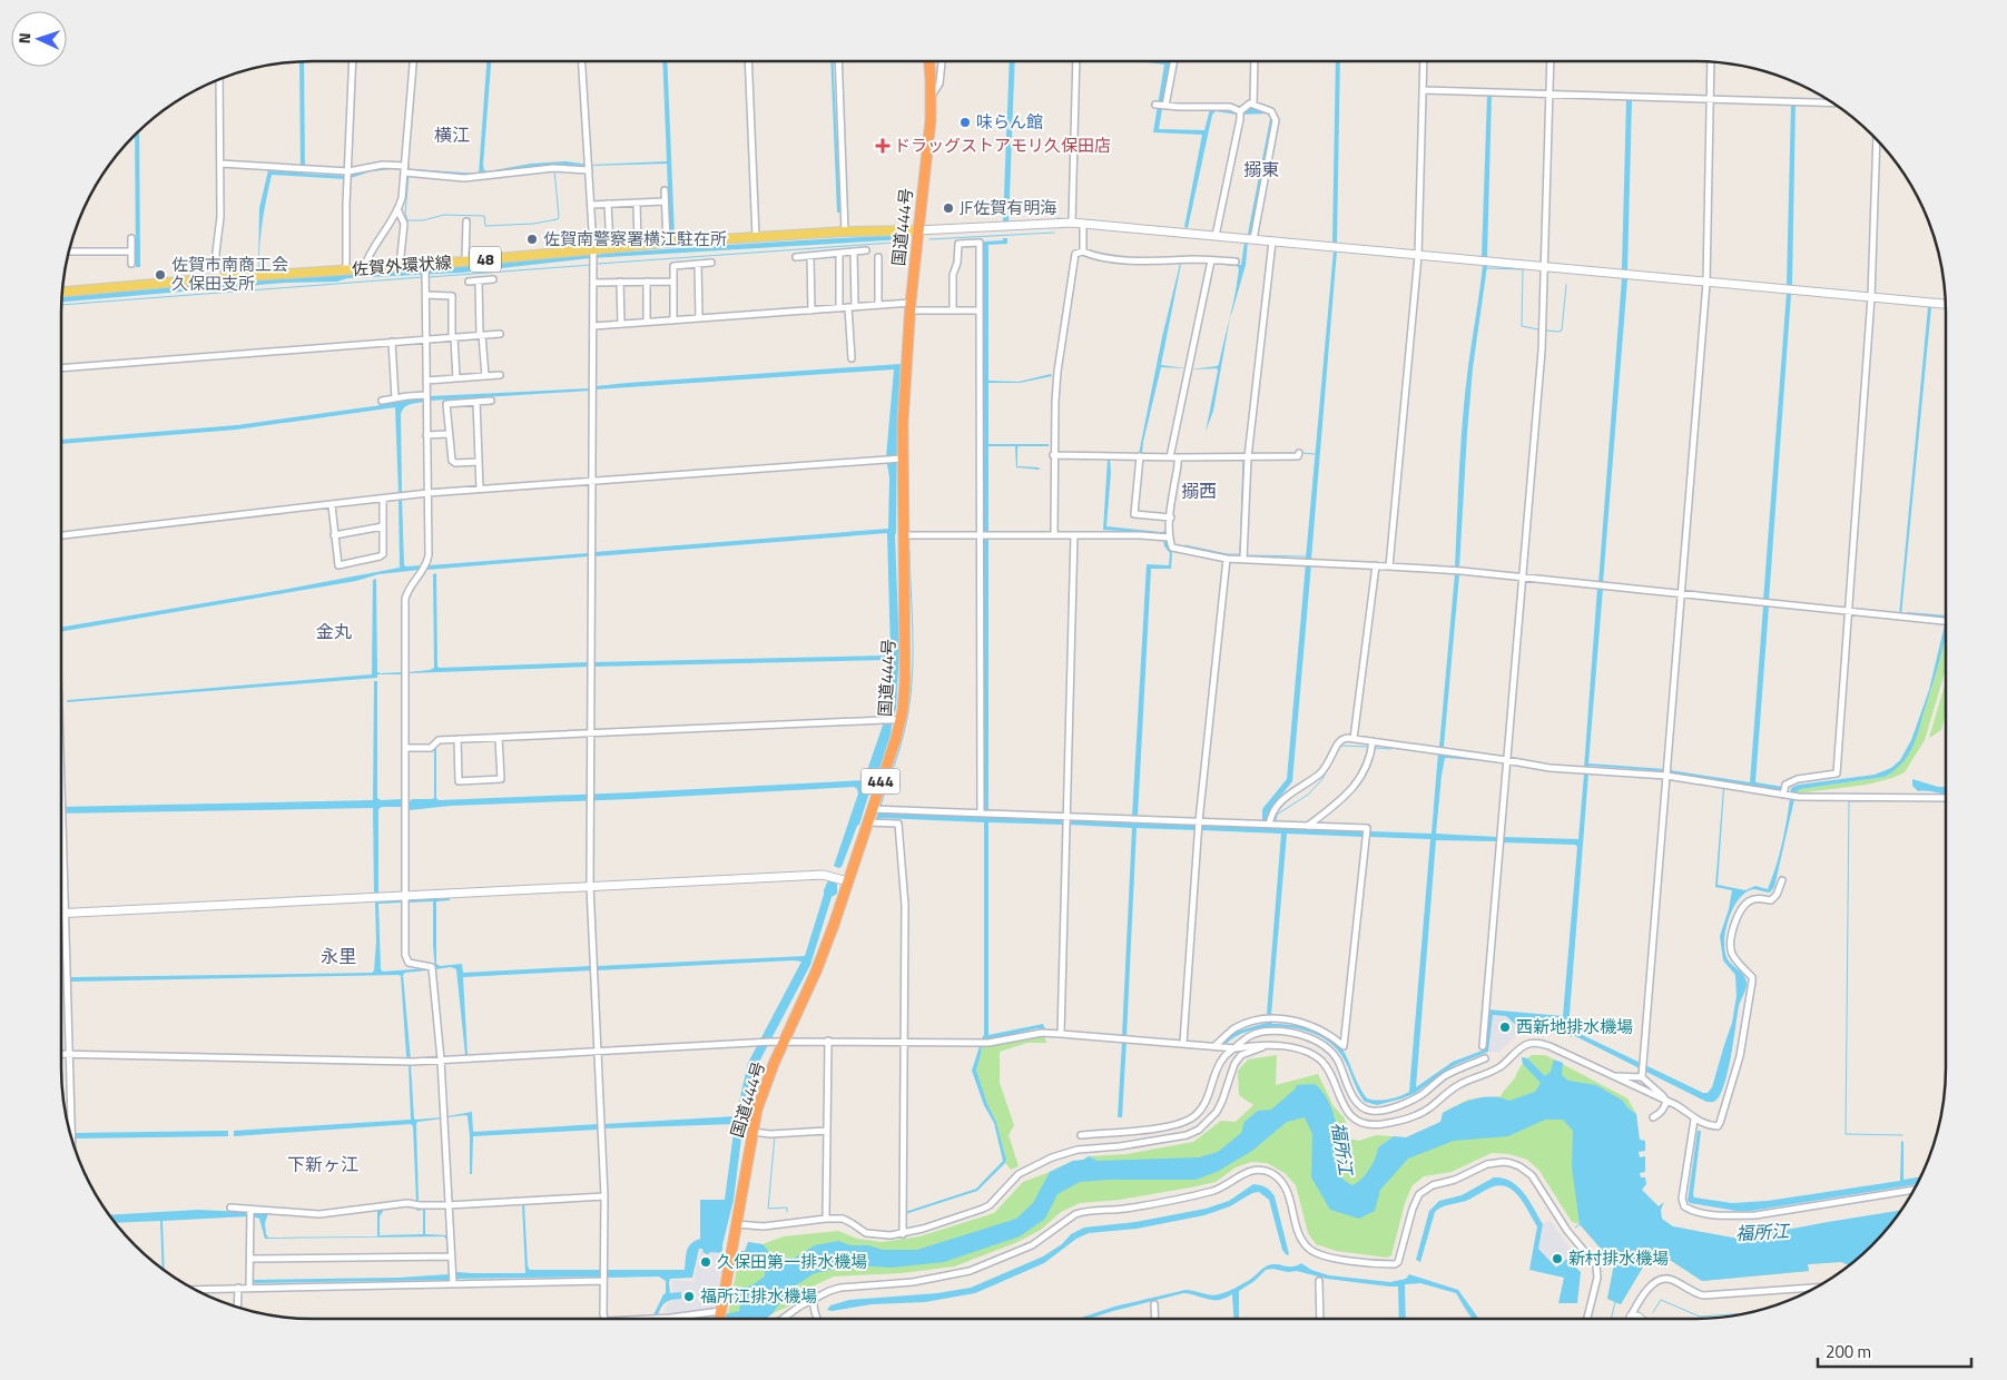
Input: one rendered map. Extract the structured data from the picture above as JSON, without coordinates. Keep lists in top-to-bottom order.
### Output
{
  "streets": {
    "highway": ["国道444号", "444"],
    "main road": ["48", "佐賀外環状線"]
  },
  "crossings": [
    ["国道444号", "佐賀外環状線"],
    ["国道444号", "444"]
  ],
  "districts": [
    "横江",
    "搦東",
    "搦西",
    "金丸",
    "永里",
    "下新ヶ江"
  ],
  "water": ["福所江"],
  "places": {
    "other": [
      "味らん館",
      "JF佐賀有明海",
      "佐賀南警察署横江駐在所",
      "佐賀市南商工会 久保田支所",
      "西新地排水機場",
      "新村排水機場",
      "久保田第一排水機場",
      "福所江排水機場"
    ],
    "health": ["ドラッグストアモリ久保田店"]
  },
  "scale_bar": "200 m",
  "north": "left"
}
